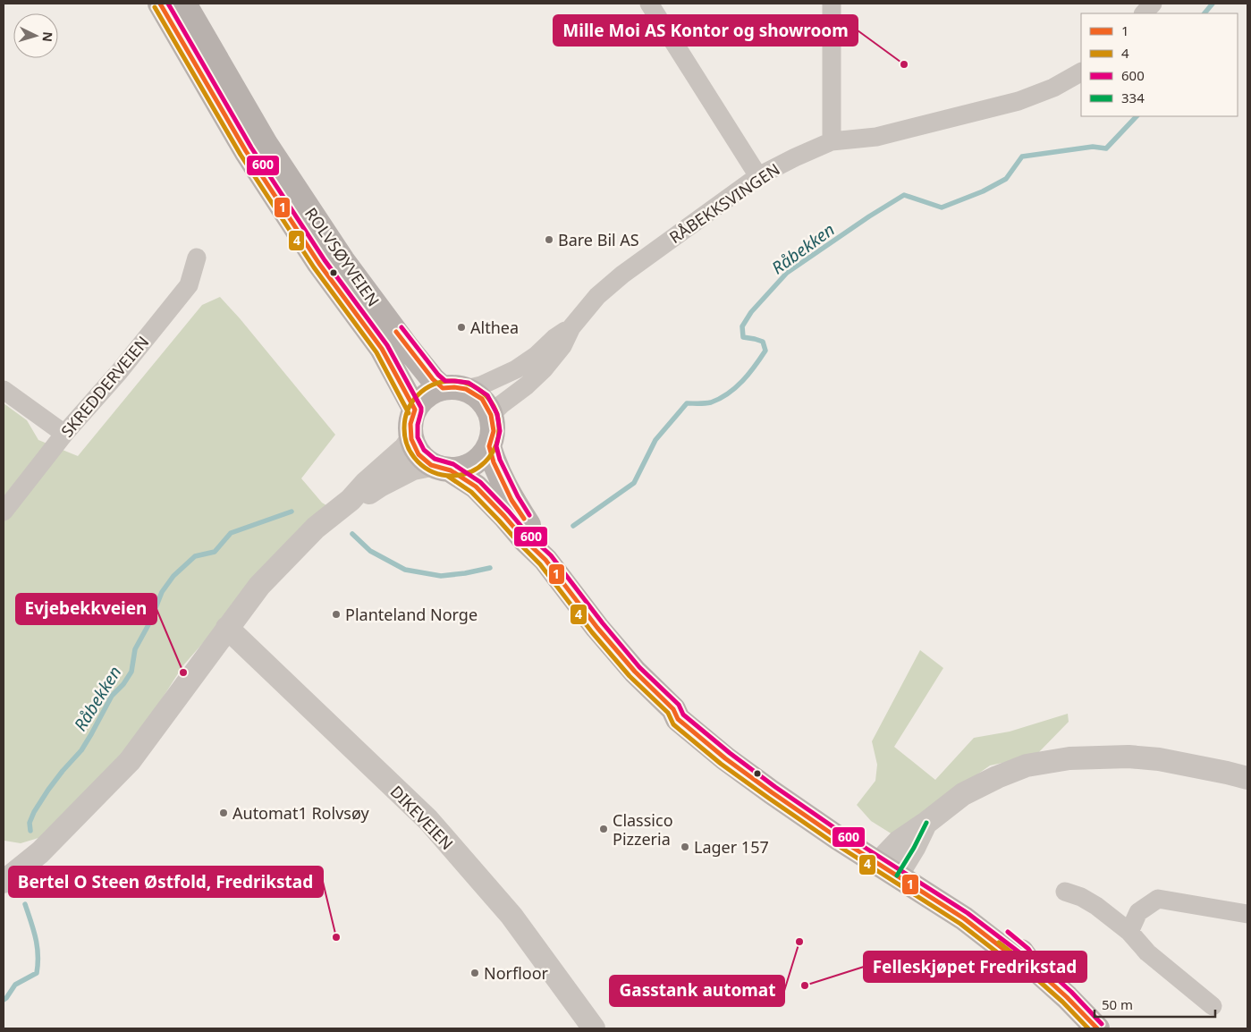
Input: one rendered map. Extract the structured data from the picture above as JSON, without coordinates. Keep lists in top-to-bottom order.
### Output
{
  "streets": {
    "main road": ["ROLVSØYVEIEN"],
    "street": ["RÅBEKKSVINGEN", "SKREDDERVEIEN", "DIKEVEIEN"]
  },
  "crossings": [
    ["RÅBEKKSVINGEN", "ROLVSØYVEIEN"]
  ],
  "water": ["Råbekken"],
  "places": [
    "Mille Moi AS Kontor og showroom",
    "Bare Bil AS",
    "Althea",
    "Planteland Norge",
    "Evjebekkveien",
    "Automat1 Rolvsøy",
    "Classico Pizzeria",
    "Lager 157",
    "Bertel O Steen Østfold, Fredrikstad",
    "Gasstank automat",
    "Norfloor",
    "Felleskjøpet Fredrikstad"
  ],
  "lines": [
    "transit line 1",
    "transit line 600",
    "transit line 4",
    "transit line 334"
  ],
  "legend": [
    "1",
    "4",
    "600",
    "334"
  ],
  "scale_bar": "50 m",
  "north": "right"
}
